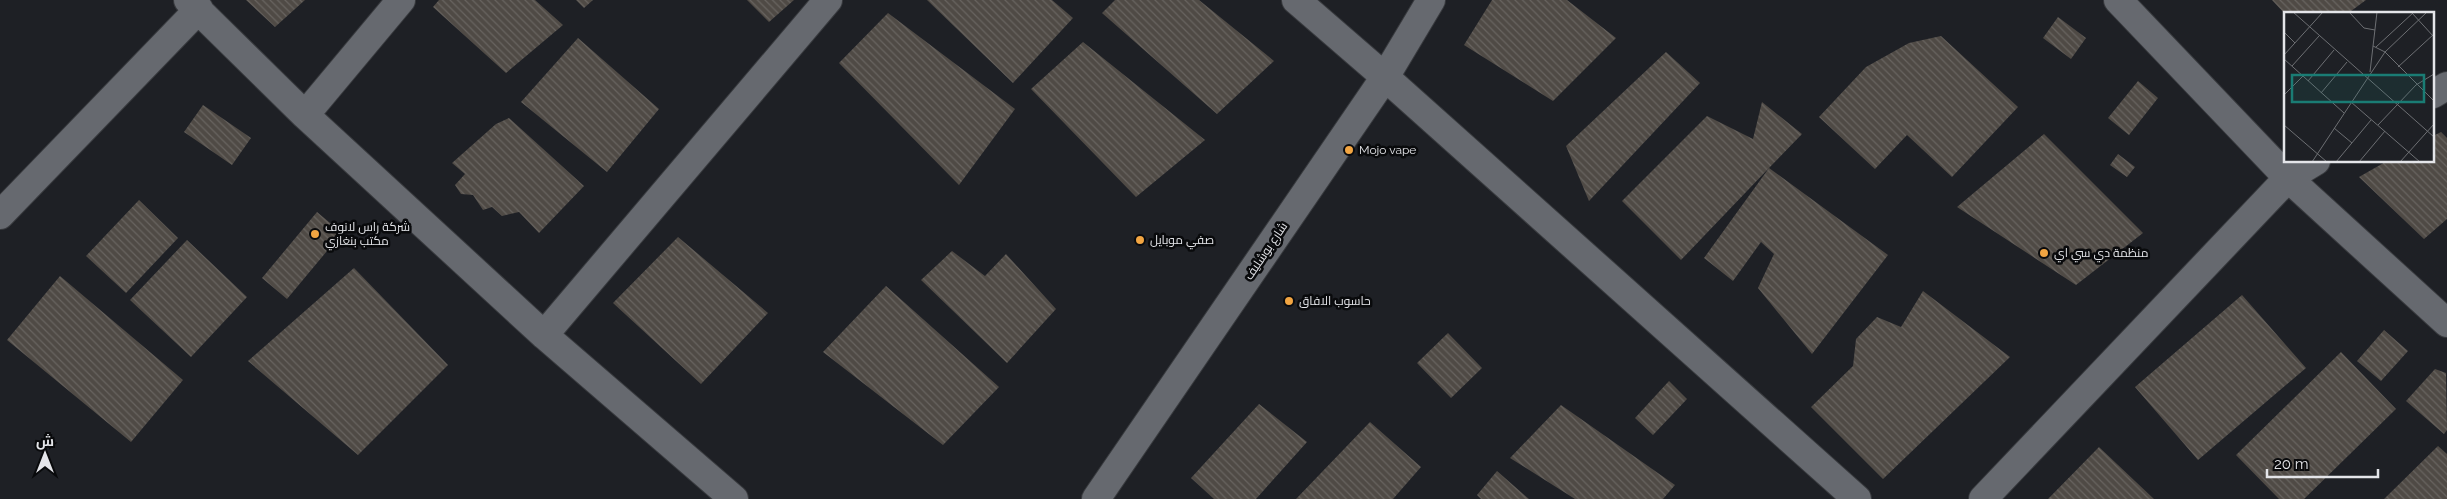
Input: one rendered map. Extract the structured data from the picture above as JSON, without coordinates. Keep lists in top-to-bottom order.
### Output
{
  "streets": {
    "street": ["شارع بوشليف"]
  },
  "places": [
    "Mojo vape",
    "شركة راس لانوف مكتب بنغازي",
    "صفي موبايل",
    "منظمة دي سي اي",
    "حاسوب الافاق"
  ],
  "scale_bar": "20 m",
  "north": "top"
}
